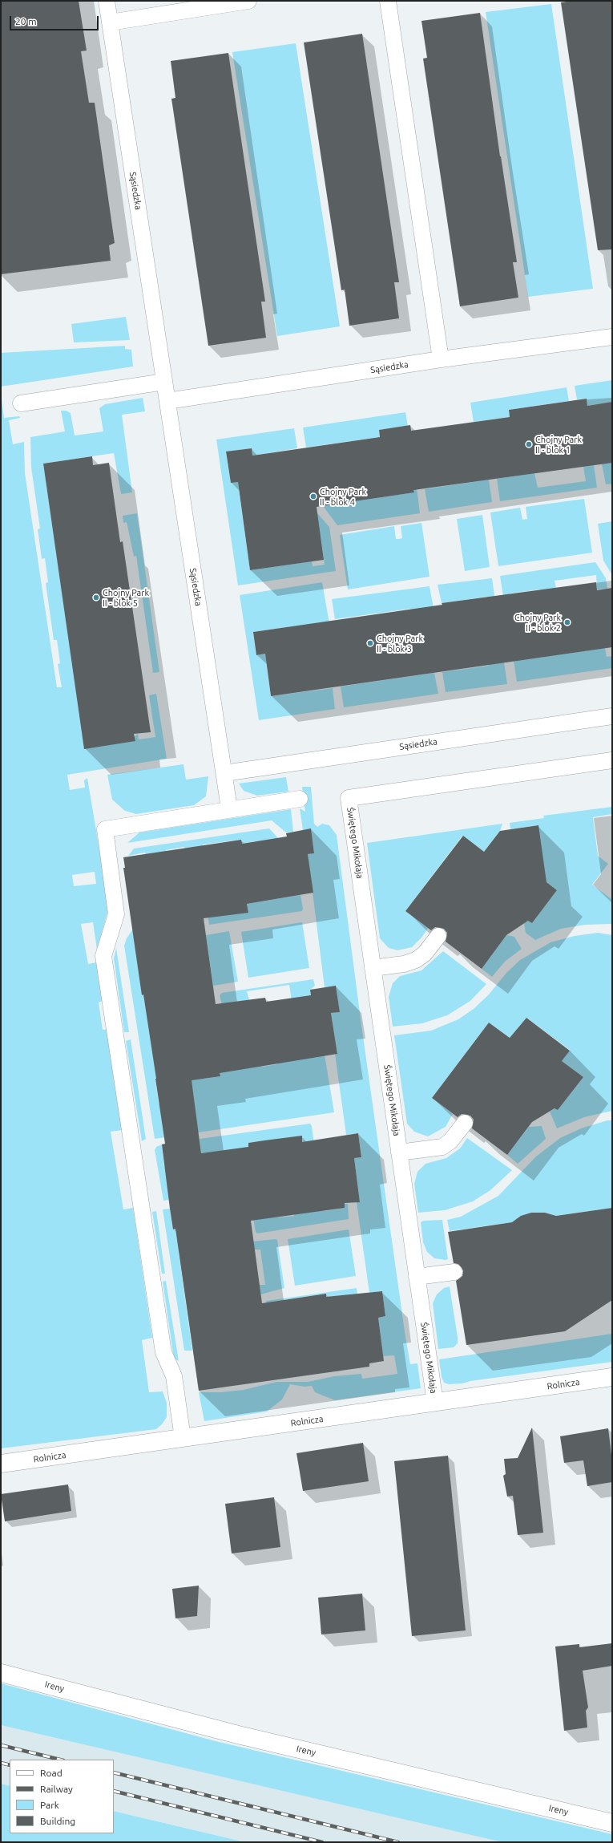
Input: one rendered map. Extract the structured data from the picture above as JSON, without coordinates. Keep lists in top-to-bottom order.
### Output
{
  "streets": {
    "street": ["Rolnicza", "Ireny"],
    "lane": ["Sąsiedzka", "Świętego Mikołaja"]
  },
  "crossings": [
    ["Świętego Mikołaja", "Rolnicza"]
  ],
  "places": [
    "Chojny Park II - blok 1",
    "Chojny Park II - blok 4",
    "Chojny Park II - blok 5",
    "Chojny Park II - blok 2",
    "Chojny Park II - blok 3"
  ],
  "legend": [
    "Road",
    "Railway",
    "Park",
    "Building"
  ],
  "scale_bar": "20 m"
}
